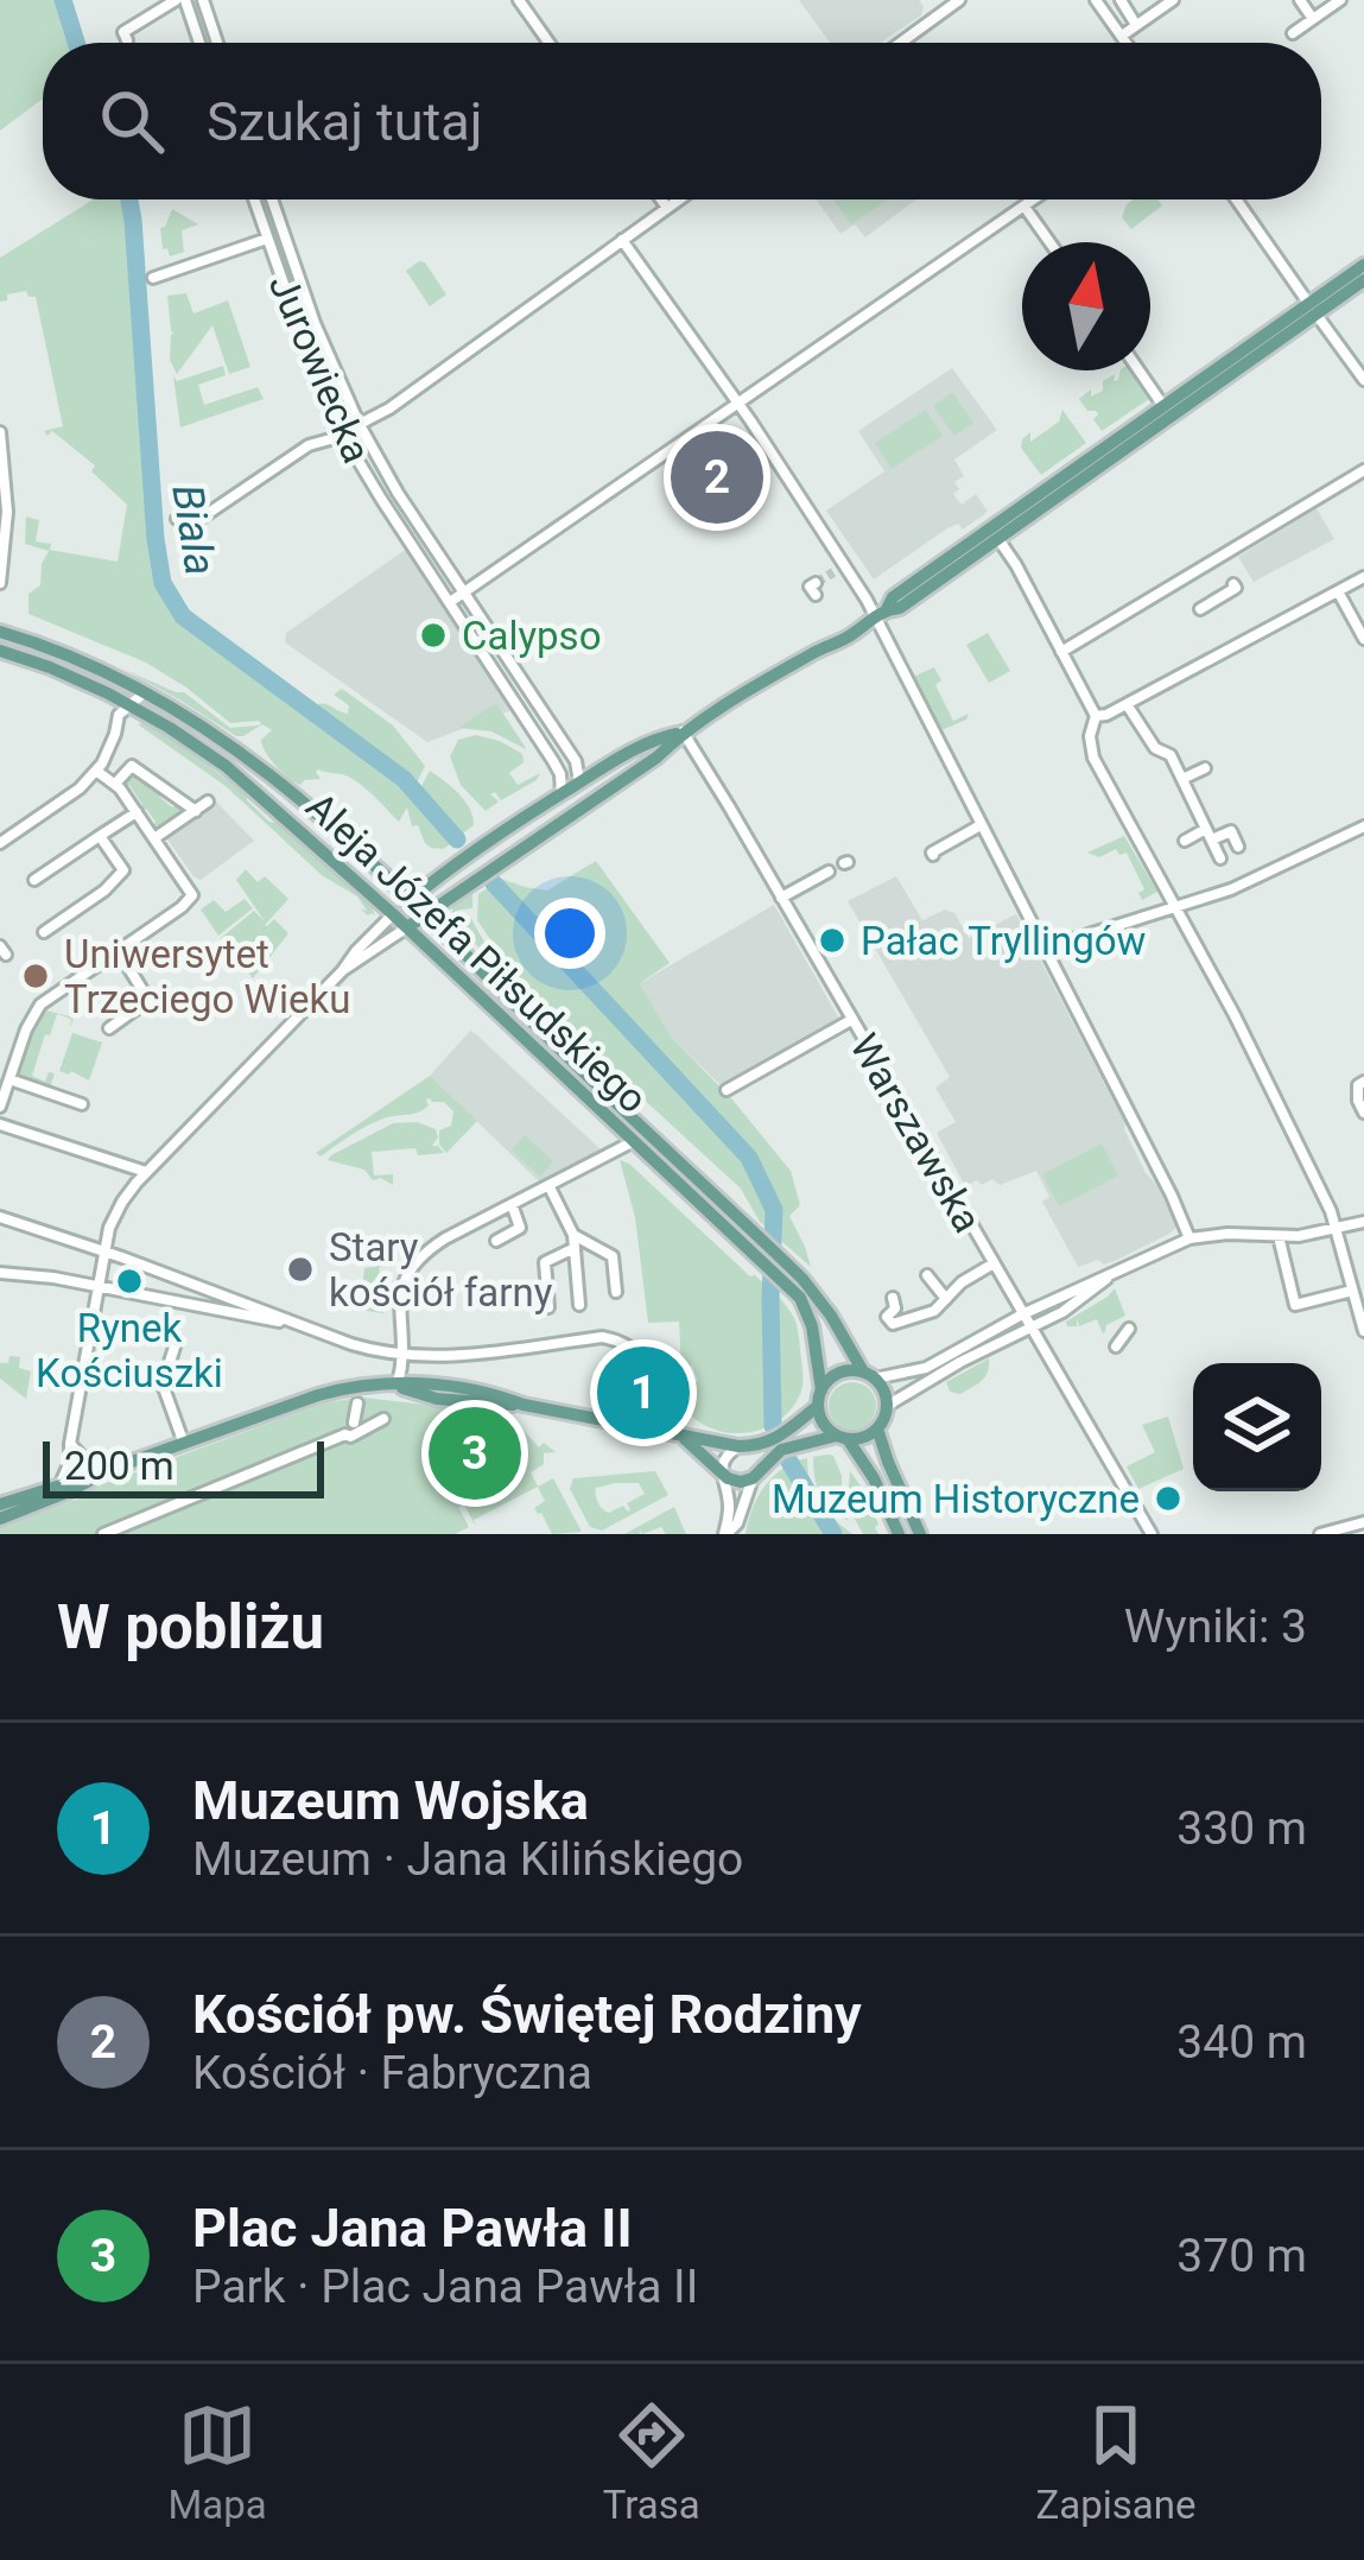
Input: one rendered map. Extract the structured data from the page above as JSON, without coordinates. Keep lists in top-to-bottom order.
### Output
{
  "streets": {
    "main road": ["Aleja Józefa Piłsudskiego"],
    "street": ["Jurowiecka", "Warszawska"]
  },
  "water": ["Biala"],
  "places": [
    "Calypso",
    "Pałac Tryllingów",
    "Uniwersytet Trzeciego Wieku",
    "Stary kościół farny",
    "Rynek Kościuszki",
    "Muzeum Historyczne"
  ],
  "scale_bar": "200 m",
  "north": "top",
  "page": {
    "search": "Szukaj tutaj",
    "pins": ["2", "1", "3"],
    "scale": "200 m",
    "heading": ["W pobliżu", "Wyniki: 3"],
    "list": [
      {
        "mark": "1",
        "name": "Muzeum Wojska",
        "note": "Muzeum · Jana Kilińskiego",
        "value": "330 m"
      },
      {
        "mark": "2",
        "name": "Kościół pw. Świętej Rodziny",
        "note": "Kościół · Fabryczna",
        "value": "340 m"
      },
      {
        "mark": "3",
        "name": "Plac Jana Pawła II",
        "note": "Park · Plac Jana Pawła II",
        "value": "370 m"
      }
    ],
    "nav": ["Mapa", "Trasa", "Zapisane"]
  }
}
